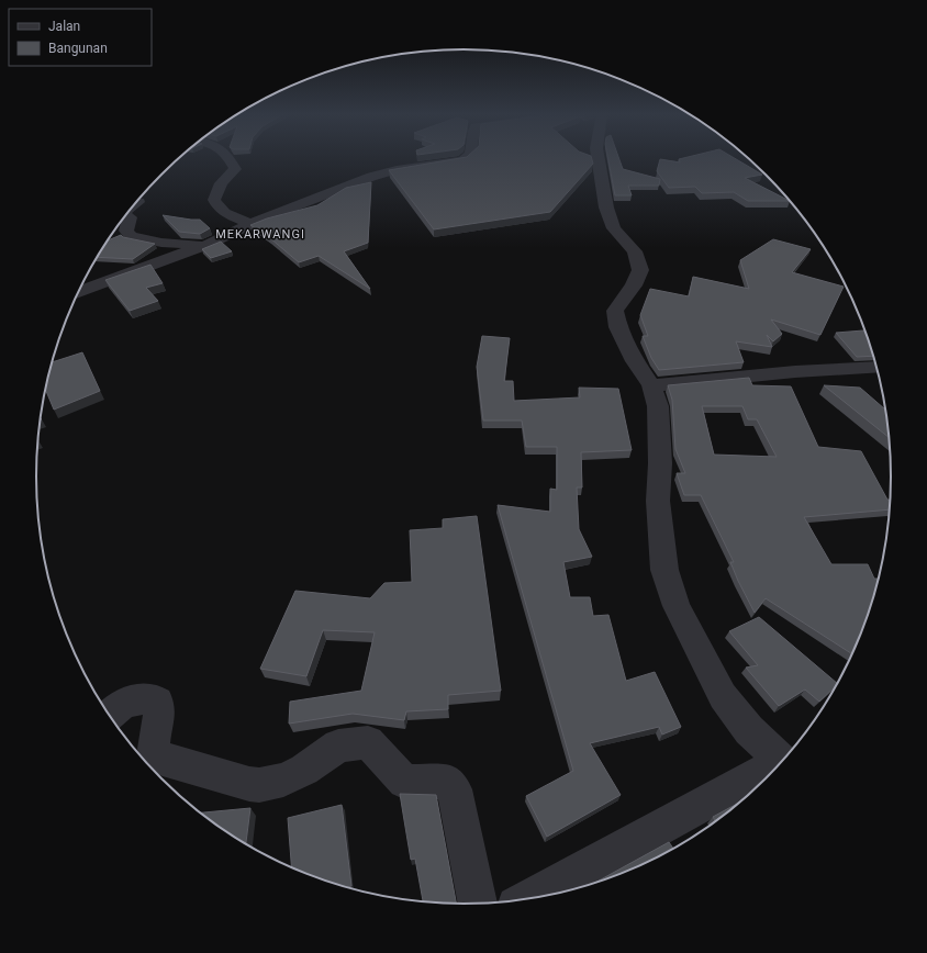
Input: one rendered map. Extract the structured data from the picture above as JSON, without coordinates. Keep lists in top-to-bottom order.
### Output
{
  "districts": ["MEKARWANGI"],
  "legend": ["Jalan", "Bangunan"]
}
